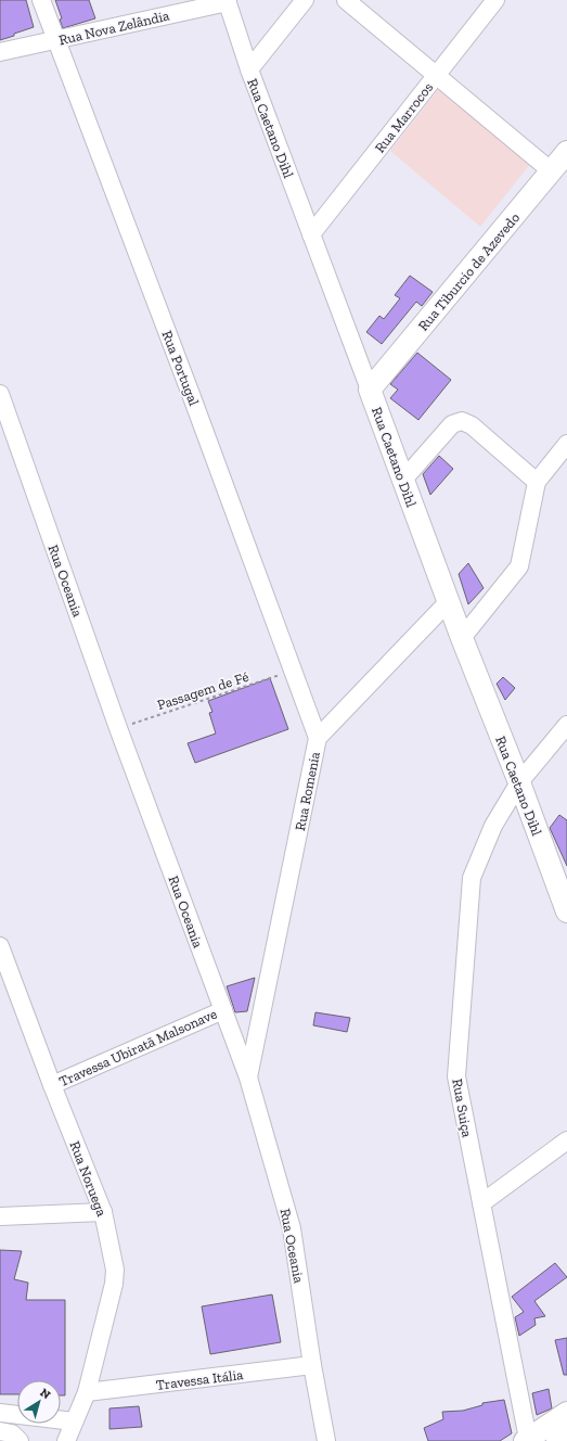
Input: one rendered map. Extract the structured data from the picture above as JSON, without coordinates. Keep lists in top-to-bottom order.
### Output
{
  "streets": {
    "main road": ["Rua Caetano Dihl", "Rua Tiburcio de Azevedo"],
    "street": [
      "Rua Nova Zelândia",
      "Rua Marrocos",
      "Rua Portugal",
      "Rua Oceania",
      "Rua Romenia",
      "Travessa Ubiratã Malsonave",
      "Rua Suiça",
      "Rua Noruega",
      "Travessa Itália"
    ],
    "path": ["Passagem de Fé"]
  },
  "crossings": [
    ["Rua Nova Zelândia", "Rua Caetano Dihl"],
    ["Rua Nova Zelândia", "Rua Portugal"],
    ["Rua Marrocos", "Rua Caetano Dihl"],
    ["Rua Caetano Dihl", "Rua Tiburcio de Azevedo"],
    ["Rua Caetano Dihl", "Rua Romenia"],
    ["Rua Caetano Dihl", "Rua Suiça"],
    ["Rua Portugal", "Passagem de Fé"],
    ["Rua Portugal", "Rua Romenia"],
    ["Rua Oceania", "Passagem de Fé"],
    ["Rua Oceania", "Rua Romenia"],
    ["Rua Oceania", "Travessa Ubiratã Malsonave"],
    ["Rua Oceania", "Travessa Itália"],
    ["Travessa Ubiratã Malsonave", "Rua Noruega"],
    ["Rua Noruega", "Travessa Itália"]
  ],
  "north": "top right"
}
